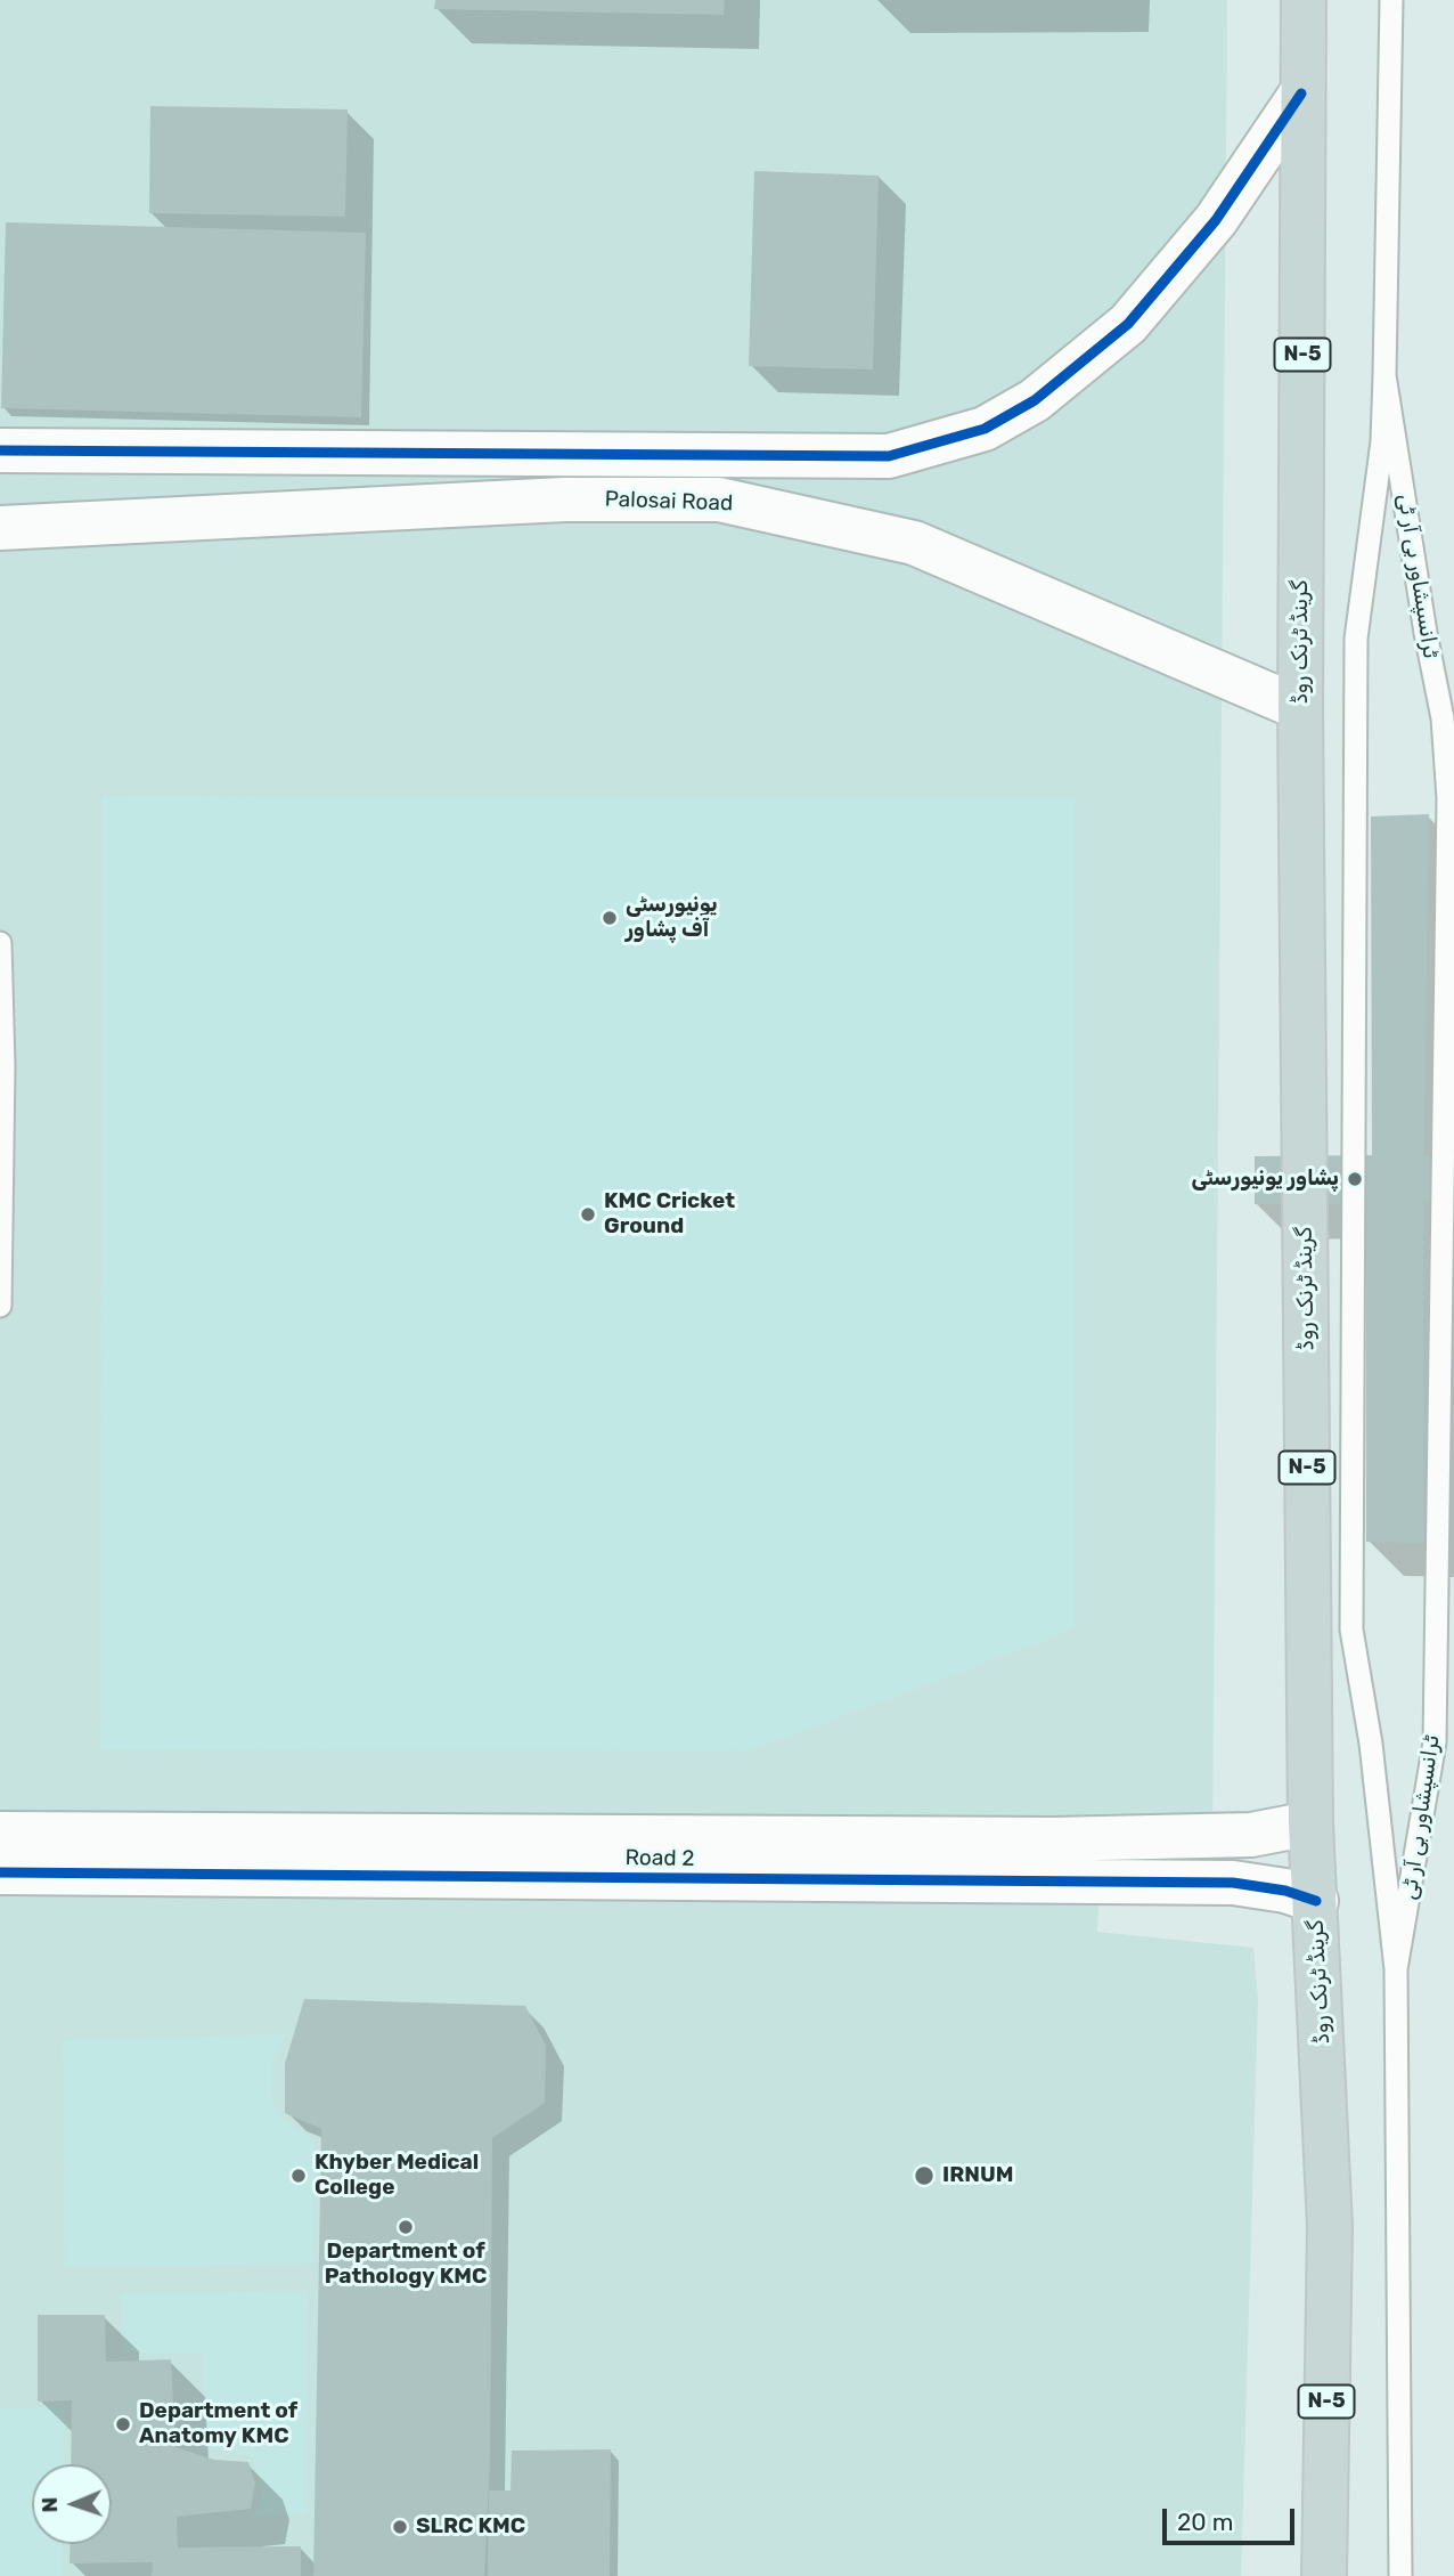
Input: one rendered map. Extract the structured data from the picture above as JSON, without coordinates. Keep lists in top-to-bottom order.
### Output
{
  "streets": {
    "highway": ["N-5", "گرینڈ ٹرنک روڈ"],
    "street": ["Palosai Road", "Road 2"],
    "lane": ["ٹرانسپشاور بی آر ٹی"]
  },
  "crossings": [
    ["Palosai Road", "گرینڈ ٹرنک روڈ"],
    ["گرینڈ ٹرنک روڈ", "Road 2"]
  ],
  "places": [
    "یونیورسٹی آف پشاور",
    "پشاور یونیورسٹی",
    "KMC Cricket Ground",
    "Khyber Medical College",
    "IRNUM",
    "Department of Pathology KMC",
    "Department of Anatomy KMC",
    "SLRC KMC"
  ],
  "scale_bar": "20 m",
  "north": "left"
}
